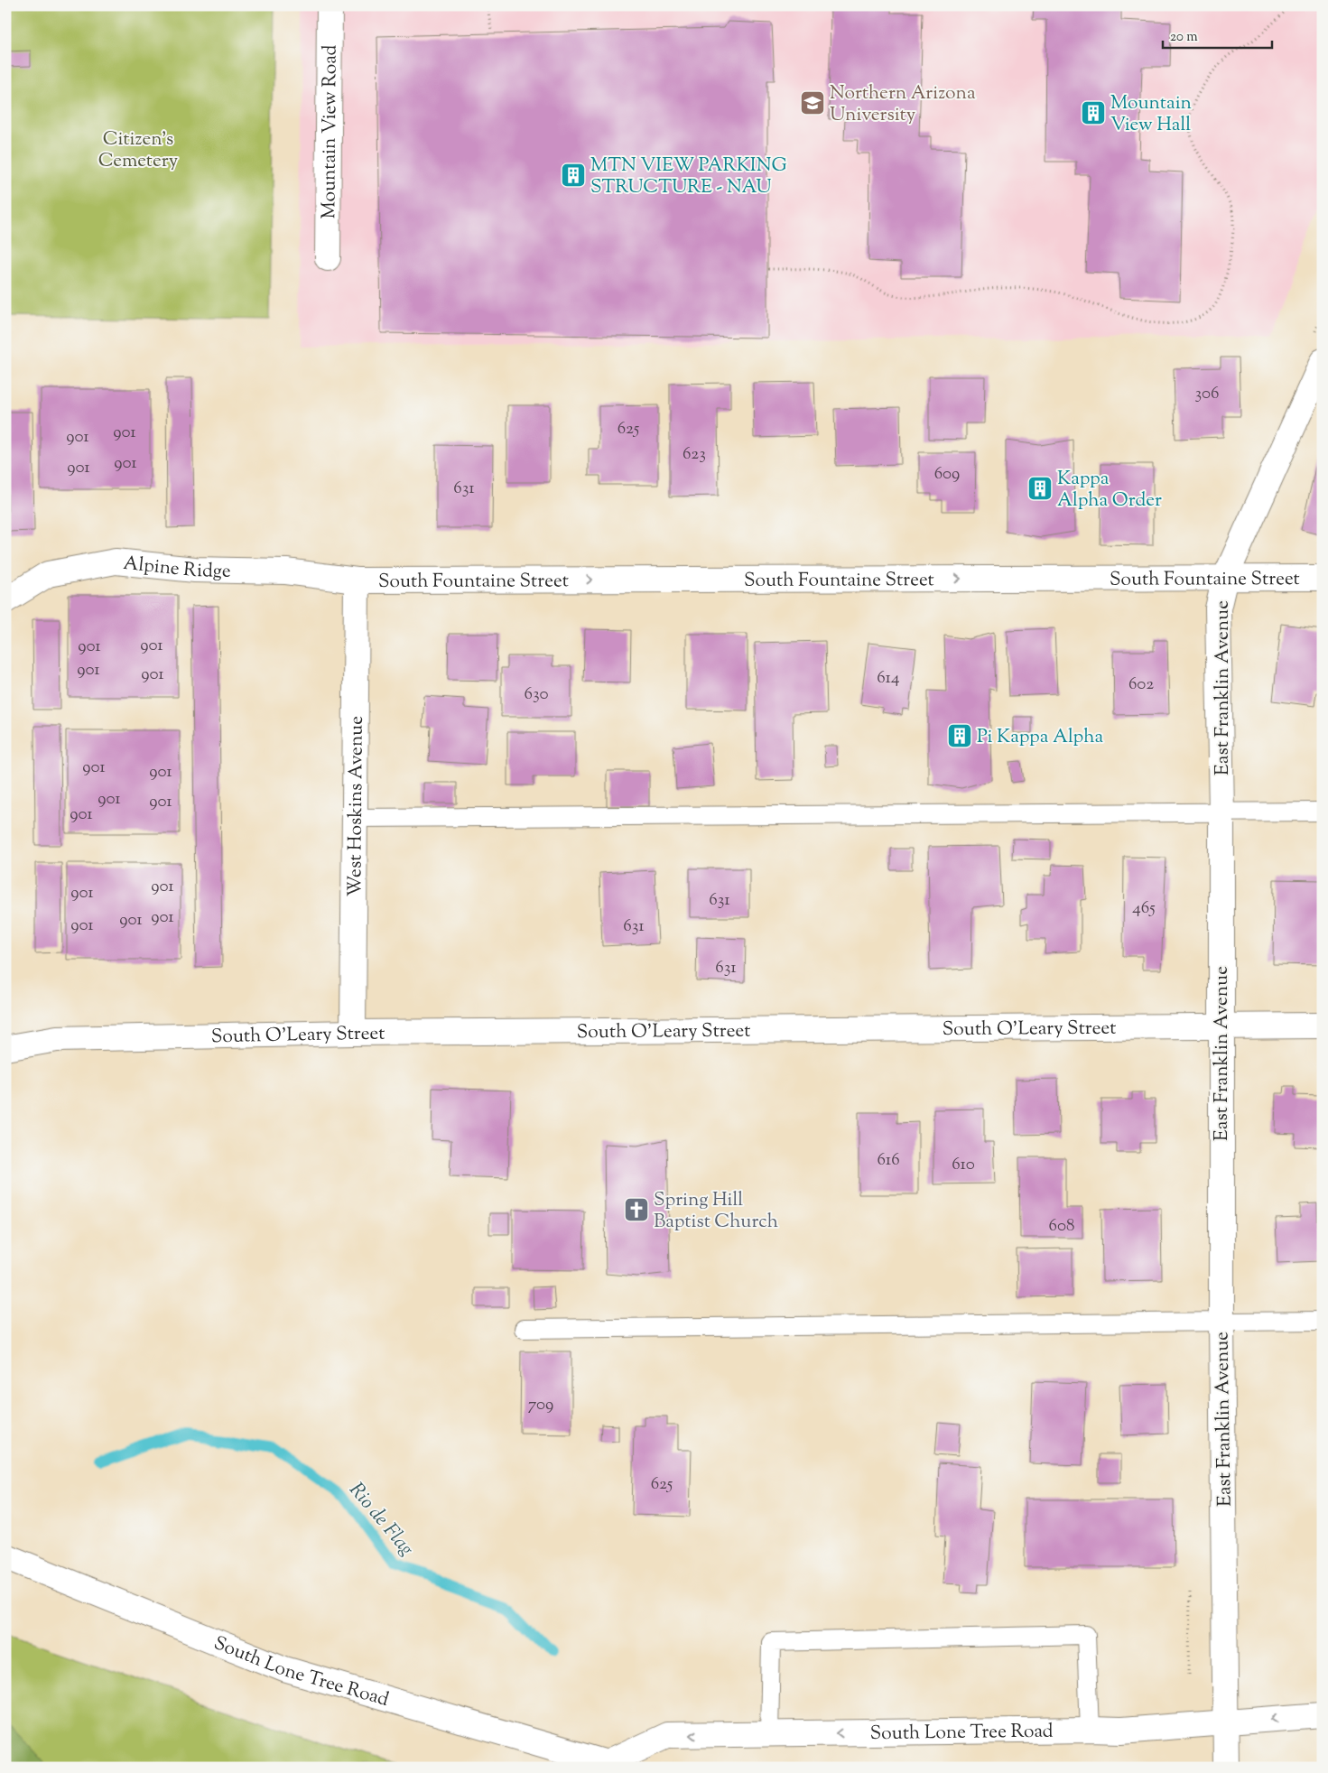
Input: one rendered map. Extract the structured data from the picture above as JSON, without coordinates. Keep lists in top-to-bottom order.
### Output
{
  "streets": {
    "street": [
      "Mountain View Road",
      "Alpine Ridge",
      "South Fountaine Street",
      "East Franklin Avenue",
      "West Hoskins Avenue",
      "South O'Leary Street",
      "South Lone Tree Road"
    ]
  },
  "crossings": [
    ["Alpine Ridge", "South Fountaine Street"],
    ["Alpine Ridge", "West Hoskins Avenue"],
    ["South Fountaine Street", "East Franklin Avenue"],
    ["South Fountaine Street", "West Hoskins Avenue"],
    ["East Franklin Avenue", "South O'Leary Street"],
    ["East Franklin Avenue", "South Lone Tree Road"],
    ["West Hoskins Avenue", "South O'Leary Street"]
  ],
  "one_way": ["South Fountaine Street", "South Lone Tree Road"],
  "water": ["Rio de Flag"],
  "parks": ["Citizen's Cemetery"],
  "places": {
    "school or university": ["Northern Arizona University"],
    "building": [
      "Mountain View Hall",
      "MTN VIEW PARKING STRUCTURE - NAU",
      "Kappa Alpha Order",
      "Pi Kappa Alpha"
    ],
    "church": ["Spring Hill Baptist Church"]
  },
  "house_numbers": [
    "306",
    "625",
    "901",
    "901",
    "623",
    "901",
    "901",
    "609",
    "631",
    "901",
    "901",
    "901",
    "901",
    "614",
    "602",
    "630",
    "901",
    "901",
    "901",
    "901",
    "901",
    "901",
    "901",
    "631",
    "465",
    "901",
    "901",
    "901",
    "631",
    "631",
    "616",
    "610",
    "608",
    "709",
    "625"
  ],
  "scale_bar": "20 m"
}
